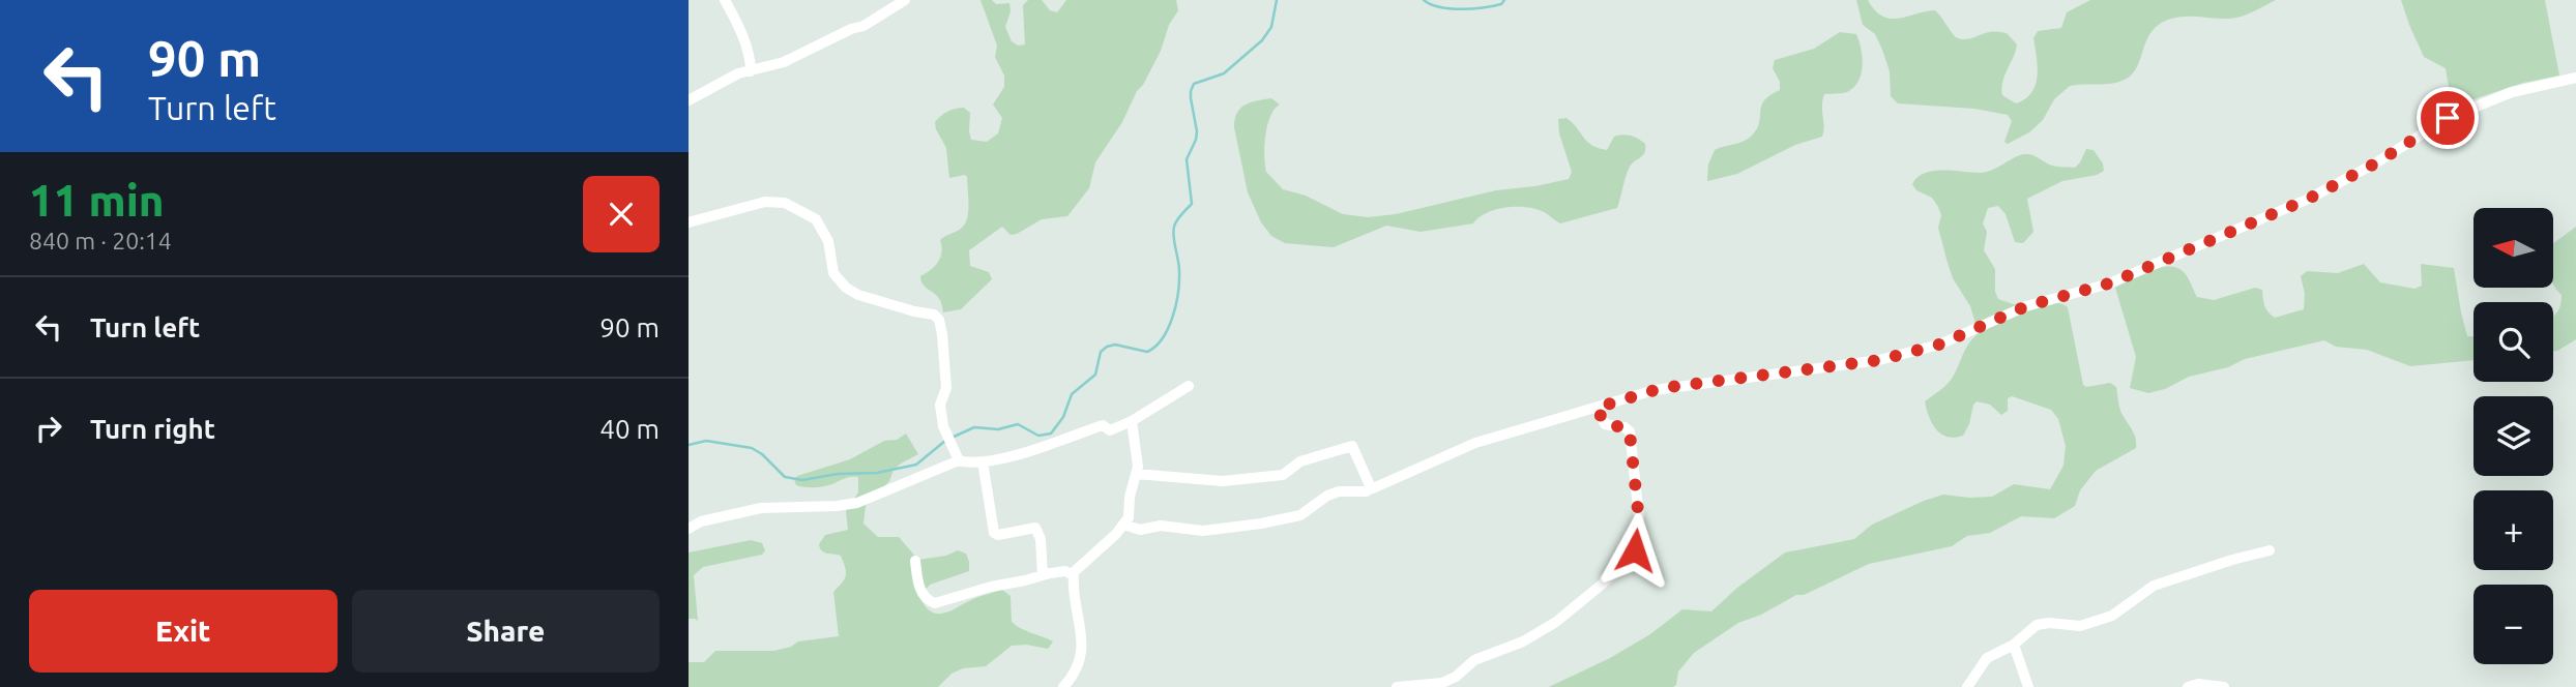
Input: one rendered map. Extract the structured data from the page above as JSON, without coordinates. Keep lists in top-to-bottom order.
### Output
{
  "north": "left",
  "page": {
    "turn": ["90 m", "Turn left"],
    "heading": ["11 min", "840 m · 20:14"],
    "map_buttons": ["+", "−"],
    "list": [
      {
        "name": "Turn left",
        "value": "90 m"
      },
      {
        "name": "Turn right",
        "value": "40 m"
      }
    ],
    "buttons": ["Exit", "Share"]
  }
}
